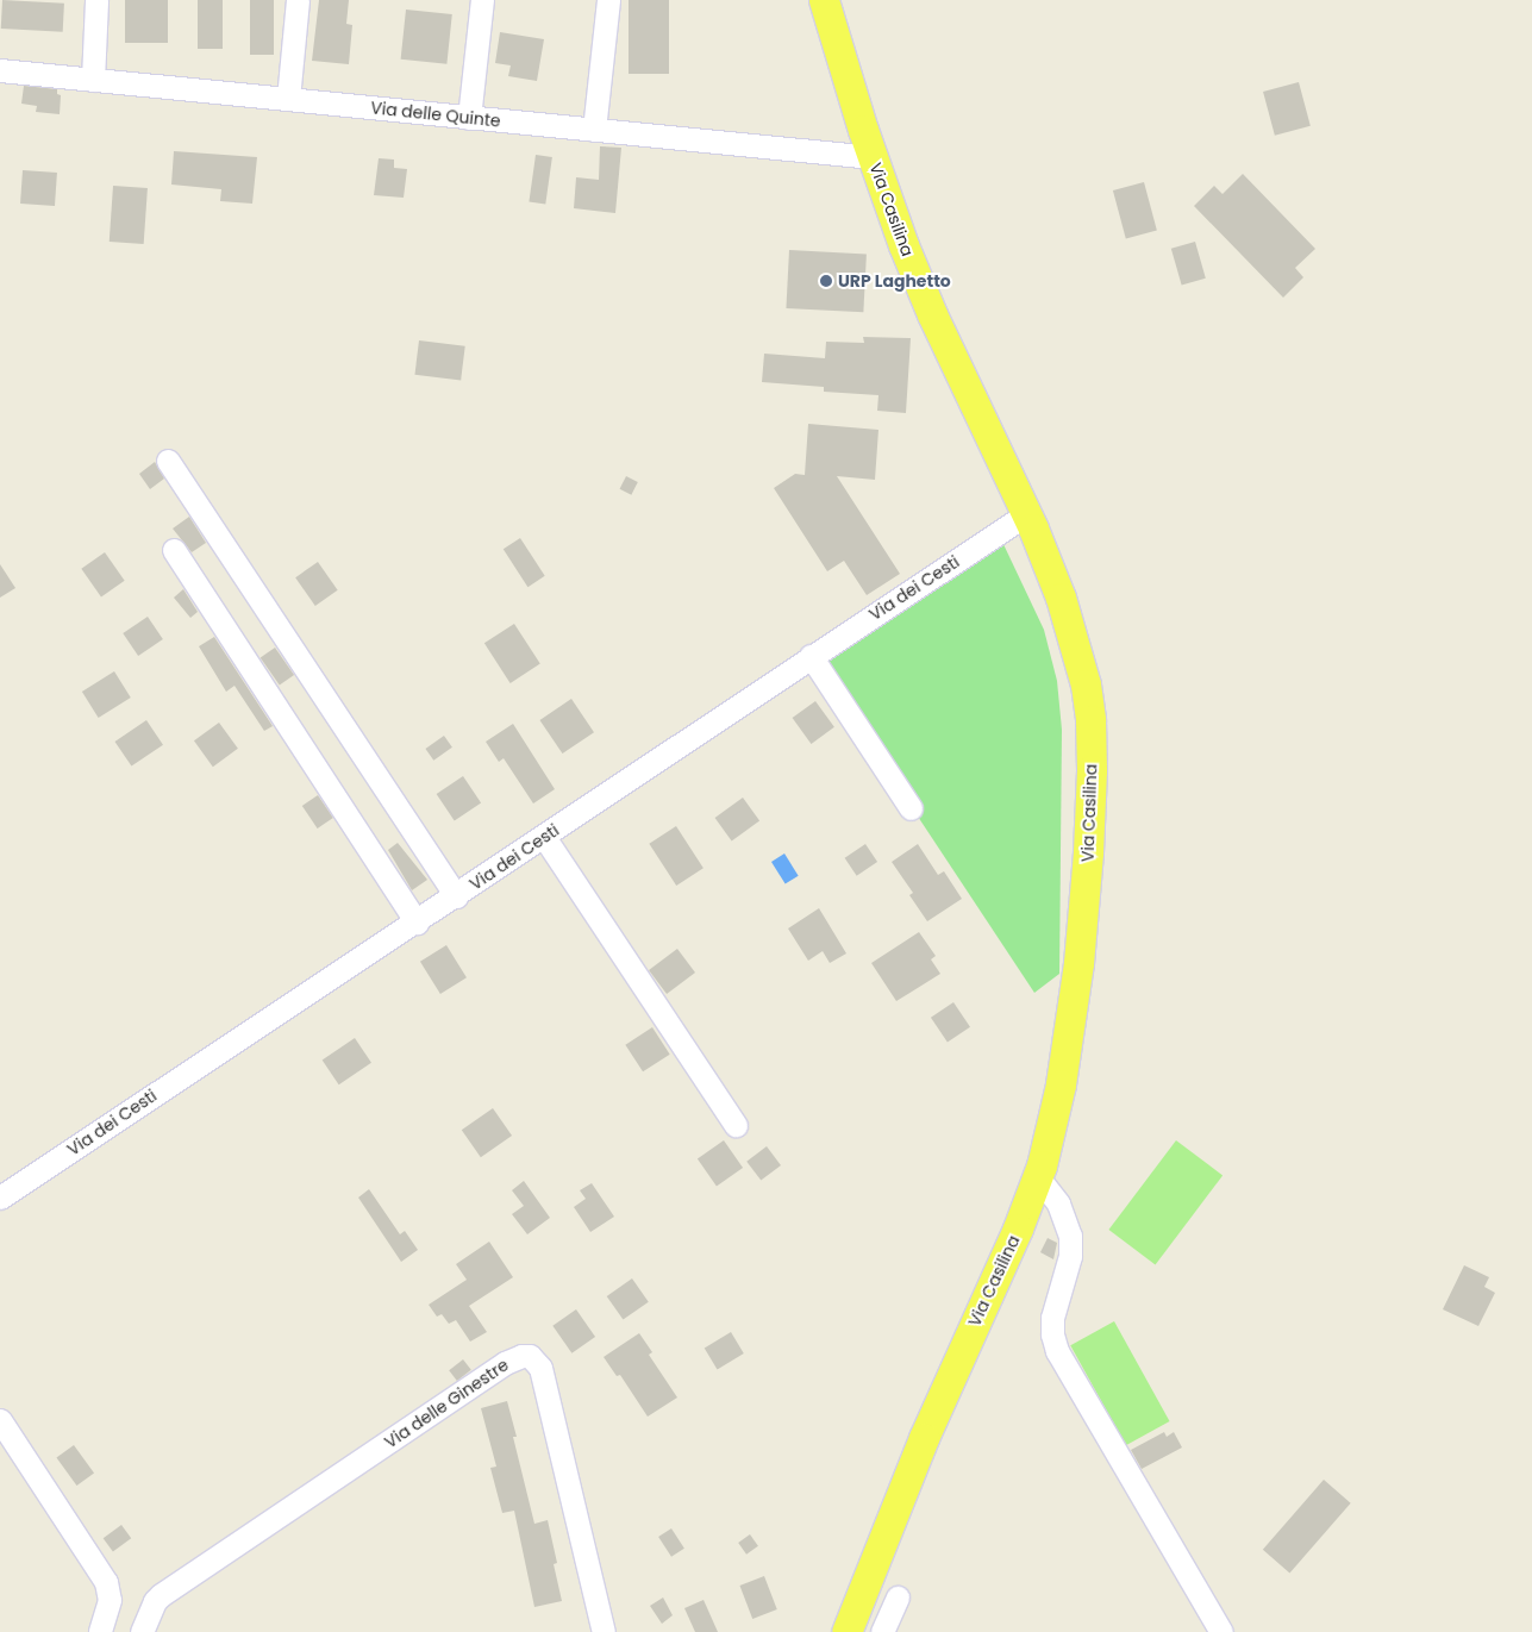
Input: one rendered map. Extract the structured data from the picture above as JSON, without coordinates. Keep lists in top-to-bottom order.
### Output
{
  "streets": {
    "main road": ["Via Casilina"],
    "street": ["Via delle Quinte", "Via dei Cesti", "Via delle Ginestre"]
  },
  "crossings": [
    ["Via delle Quinte", "Via Casilina"],
    ["Via Casilina", "Via dei Cesti"]
  ],
  "places": ["URP Laghetto"]
}
